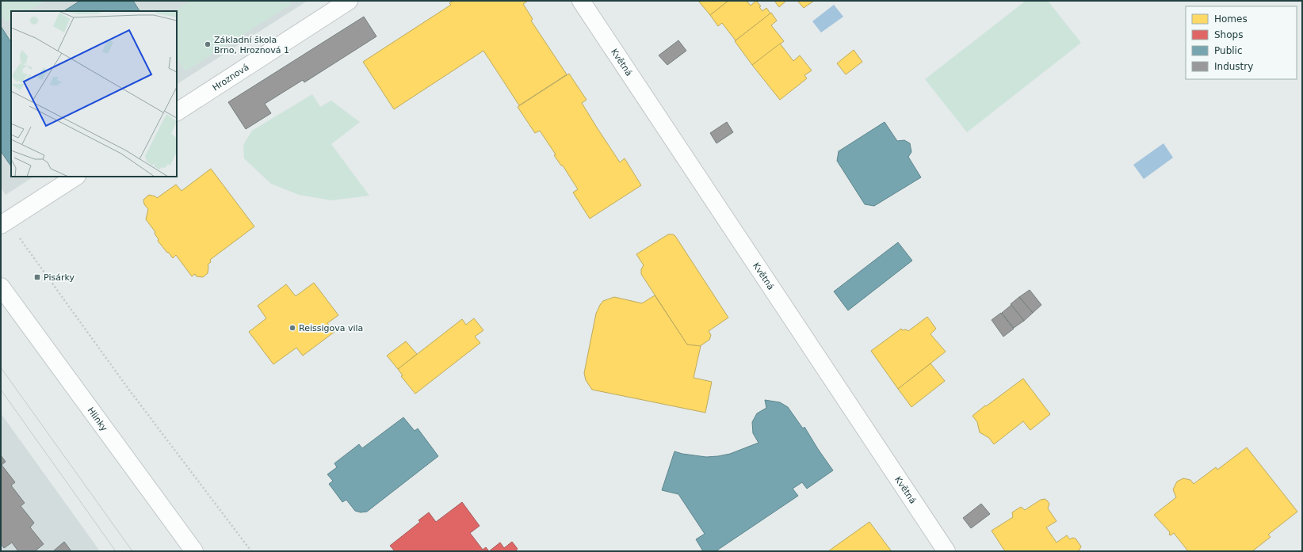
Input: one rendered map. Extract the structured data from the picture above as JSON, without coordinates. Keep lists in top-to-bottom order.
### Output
{
  "streets": {
    "street": ["Květná", "Hroznová", "Hlinky"]
  },
  "places": {
    "other": ["Základní škola Brno, Hroznová 1", "Reissigova vila"],
    "transit": ["Pisárky"]
  },
  "legend": [
    "Homes",
    "Shops",
    "Public",
    "Industry"
  ]
}
